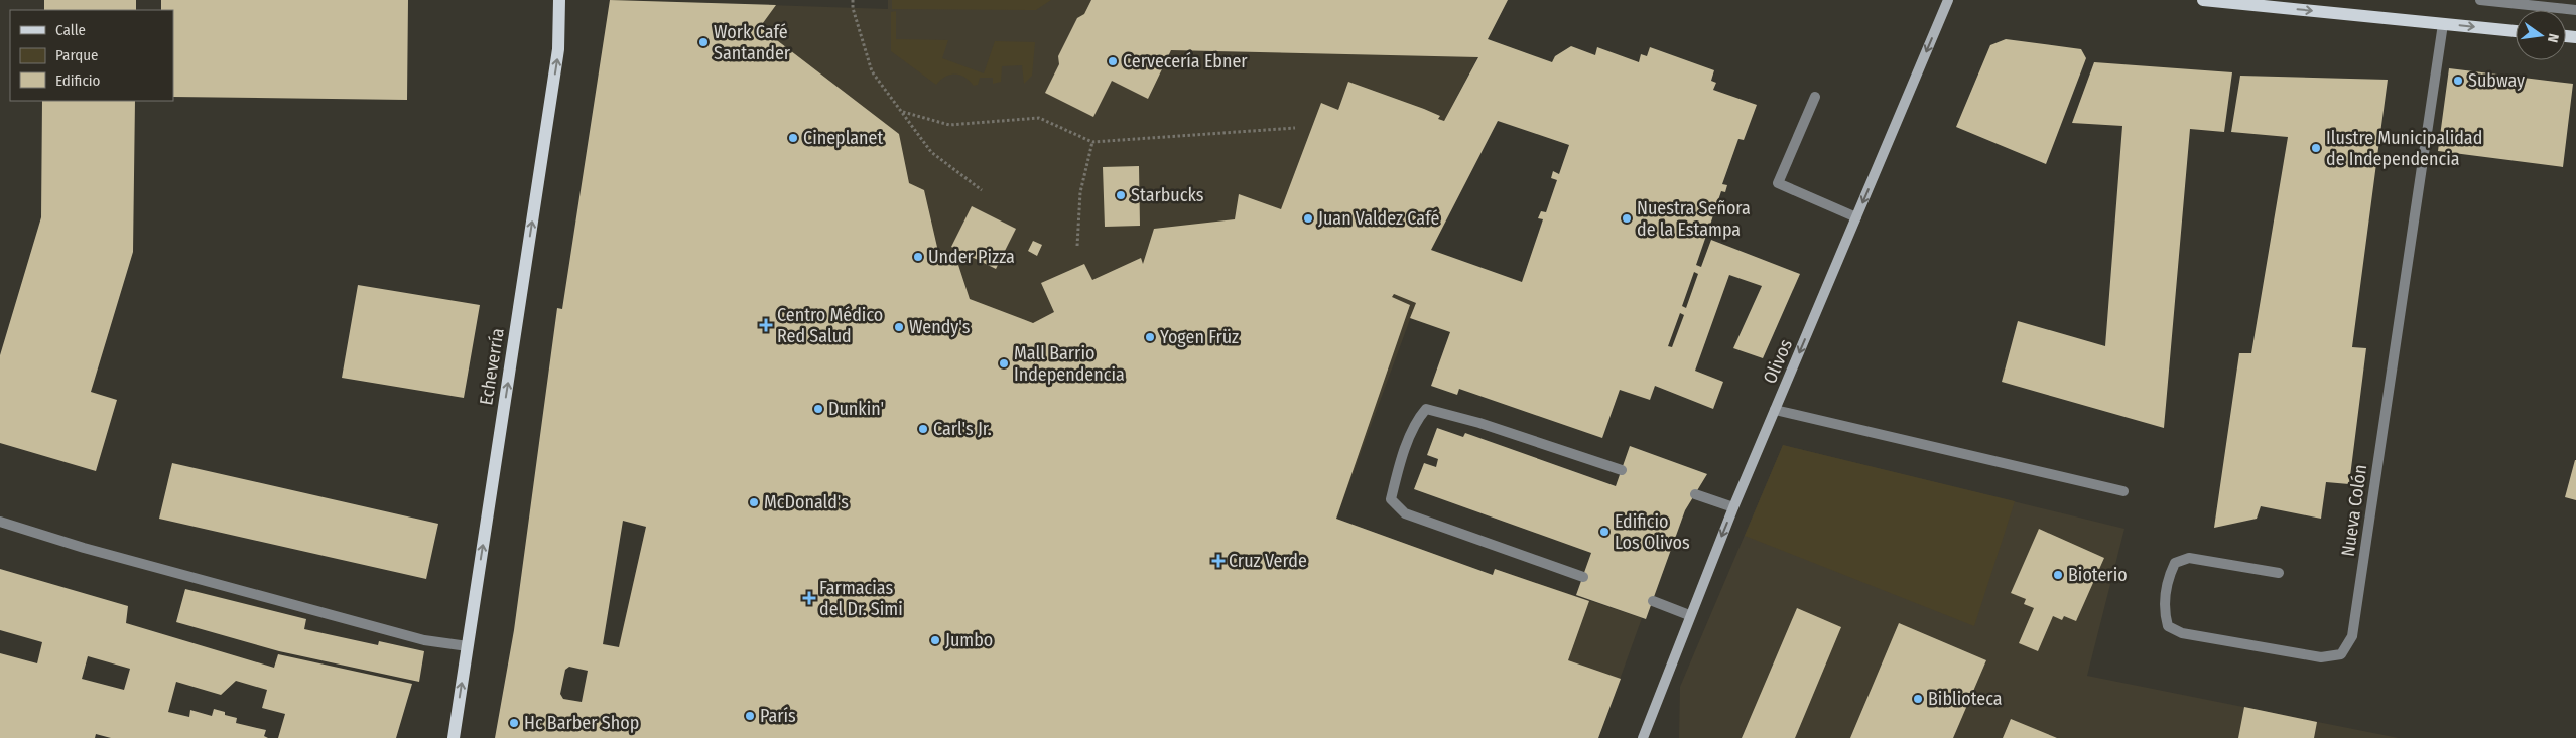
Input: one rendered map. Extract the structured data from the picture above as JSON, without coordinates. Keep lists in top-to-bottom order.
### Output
{
  "streets": {
    "main road": ["Echeverría"],
    "street": ["Olivos"],
    "lane": ["Nueva Colón"]
  },
  "one_way": ["Olivos", "Echeverría"],
  "places": {
    "other": [
      "Work Café Santander",
      "Cervecería Ebner",
      "Subway",
      "Cineplanet",
      "Ilustre Municipalidad de Independencia",
      "Starbucks",
      "Juan Valdez Café",
      "Nuestra Señora de la Estampa",
      "Under Pizza",
      "Wendy's",
      "Yogen Früz",
      "Mall Barrio Independencia",
      "Dunkin'",
      "Carl's Jr.",
      "McDonald's",
      "Edificio Los Olivos",
      "Bioterio",
      "Jumbo",
      "Biblioteca",
      "París",
      "Hc Barber Shop"
    ],
    "health": ["Centro Médico Red Salud", "Cruz Verde", "Farmacias del Dr. Simi"]
  },
  "legend": ["Calle", "Parque", "Edificio"],
  "north": "right"
}
